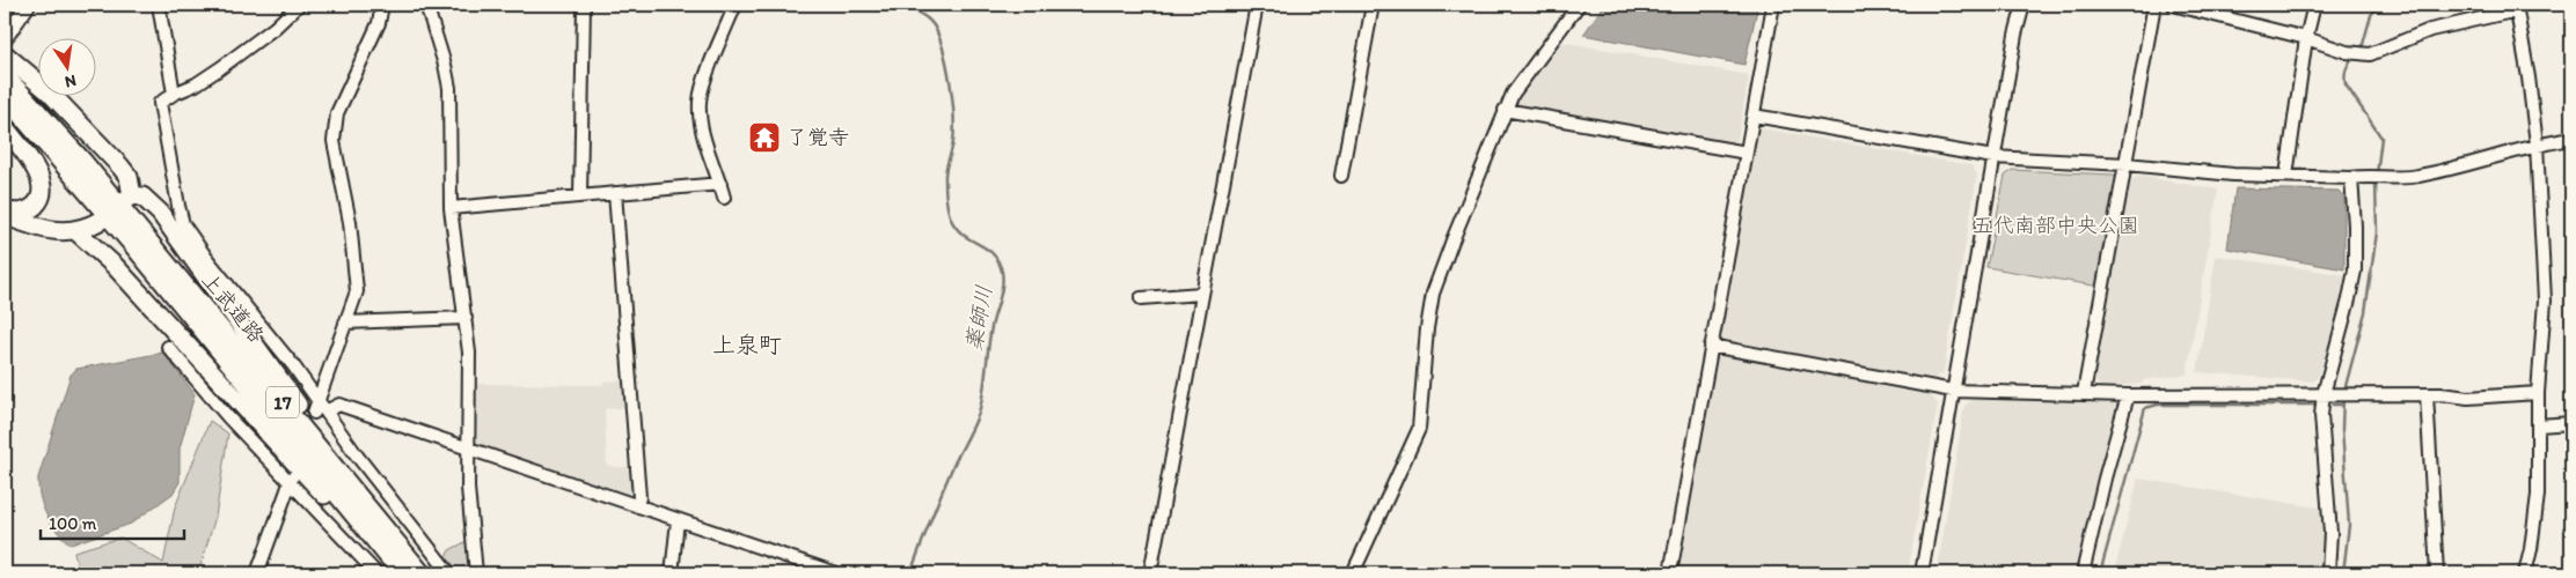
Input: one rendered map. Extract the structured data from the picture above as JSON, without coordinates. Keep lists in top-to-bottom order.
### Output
{
  "streets": {
    "highway": ["上武道路", "17"]
  },
  "districts": ["上泉町"],
  "water": ["薬師川"],
  "parks": ["五代南部中央公園"],
  "places": {
    "temple": ["了覚寺"]
  },
  "scale_bar": "100 m",
  "north": "bottom"
}
